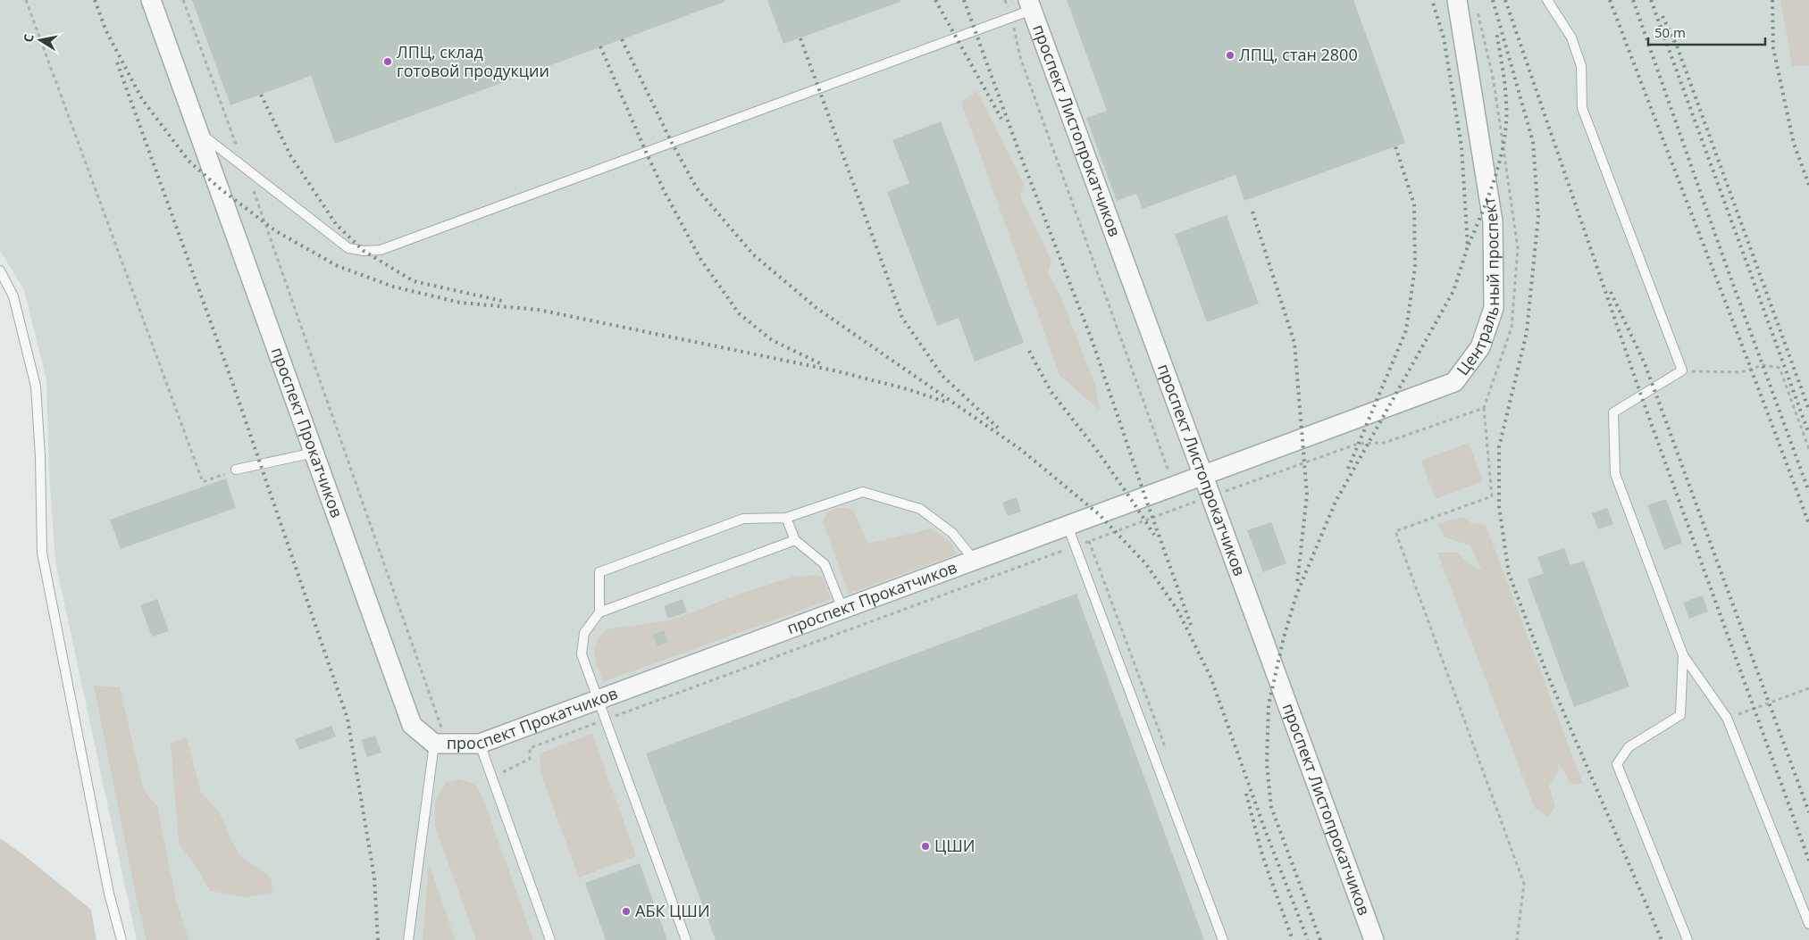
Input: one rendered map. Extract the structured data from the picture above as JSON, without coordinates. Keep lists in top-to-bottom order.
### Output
{
  "streets": {
    "street": ["проспект Листопрокатчиков", "Центральный проспект", "проспект Прокатчиков"]
  },
  "crossings": [
    ["проспект Листопрокатчиков", "Центральный проспект"],
    ["проспект Листопрокатчиков", "проспект Прокатчиков"],
    ["Центральный проспект", "проспект Прокатчиков"]
  ],
  "places": [
    "ЛПЦ, стан 2800",
    "ЛПЦ, склад готовой продукции",
    "ЦШИ",
    "АБК ЦШИ"
  ],
  "scale_bar": "50 m",
  "north": "left"
}
